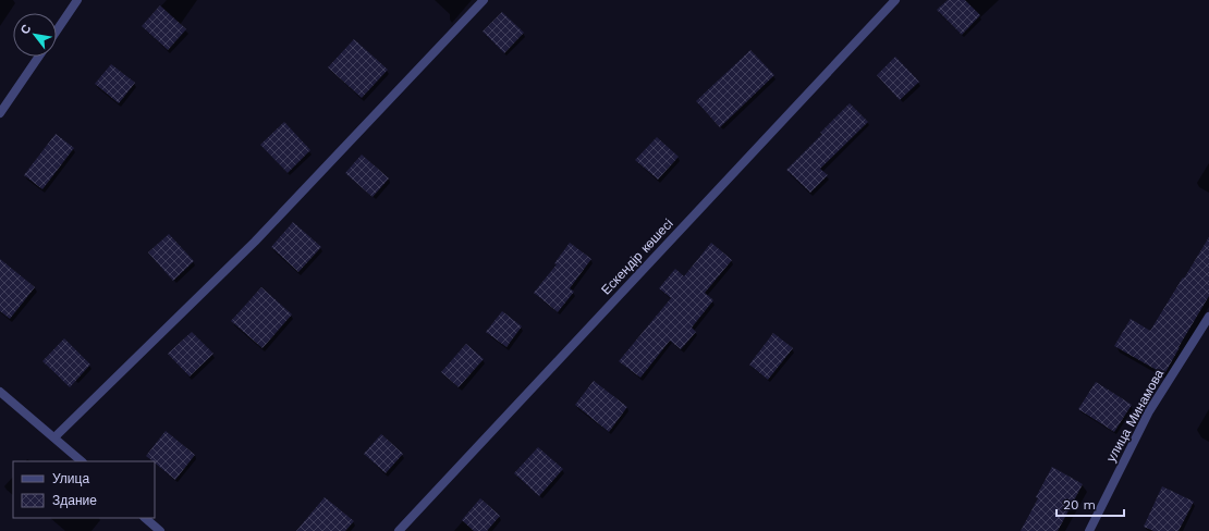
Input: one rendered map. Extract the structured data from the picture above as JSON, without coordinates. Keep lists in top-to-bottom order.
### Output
{
  "streets": {
    "street": ["Ескендір көшесі", "улица Минамова"]
  },
  "legend": ["Улица", "Здание"],
  "scale_bar": "20 m",
  "north": "top left"
}
